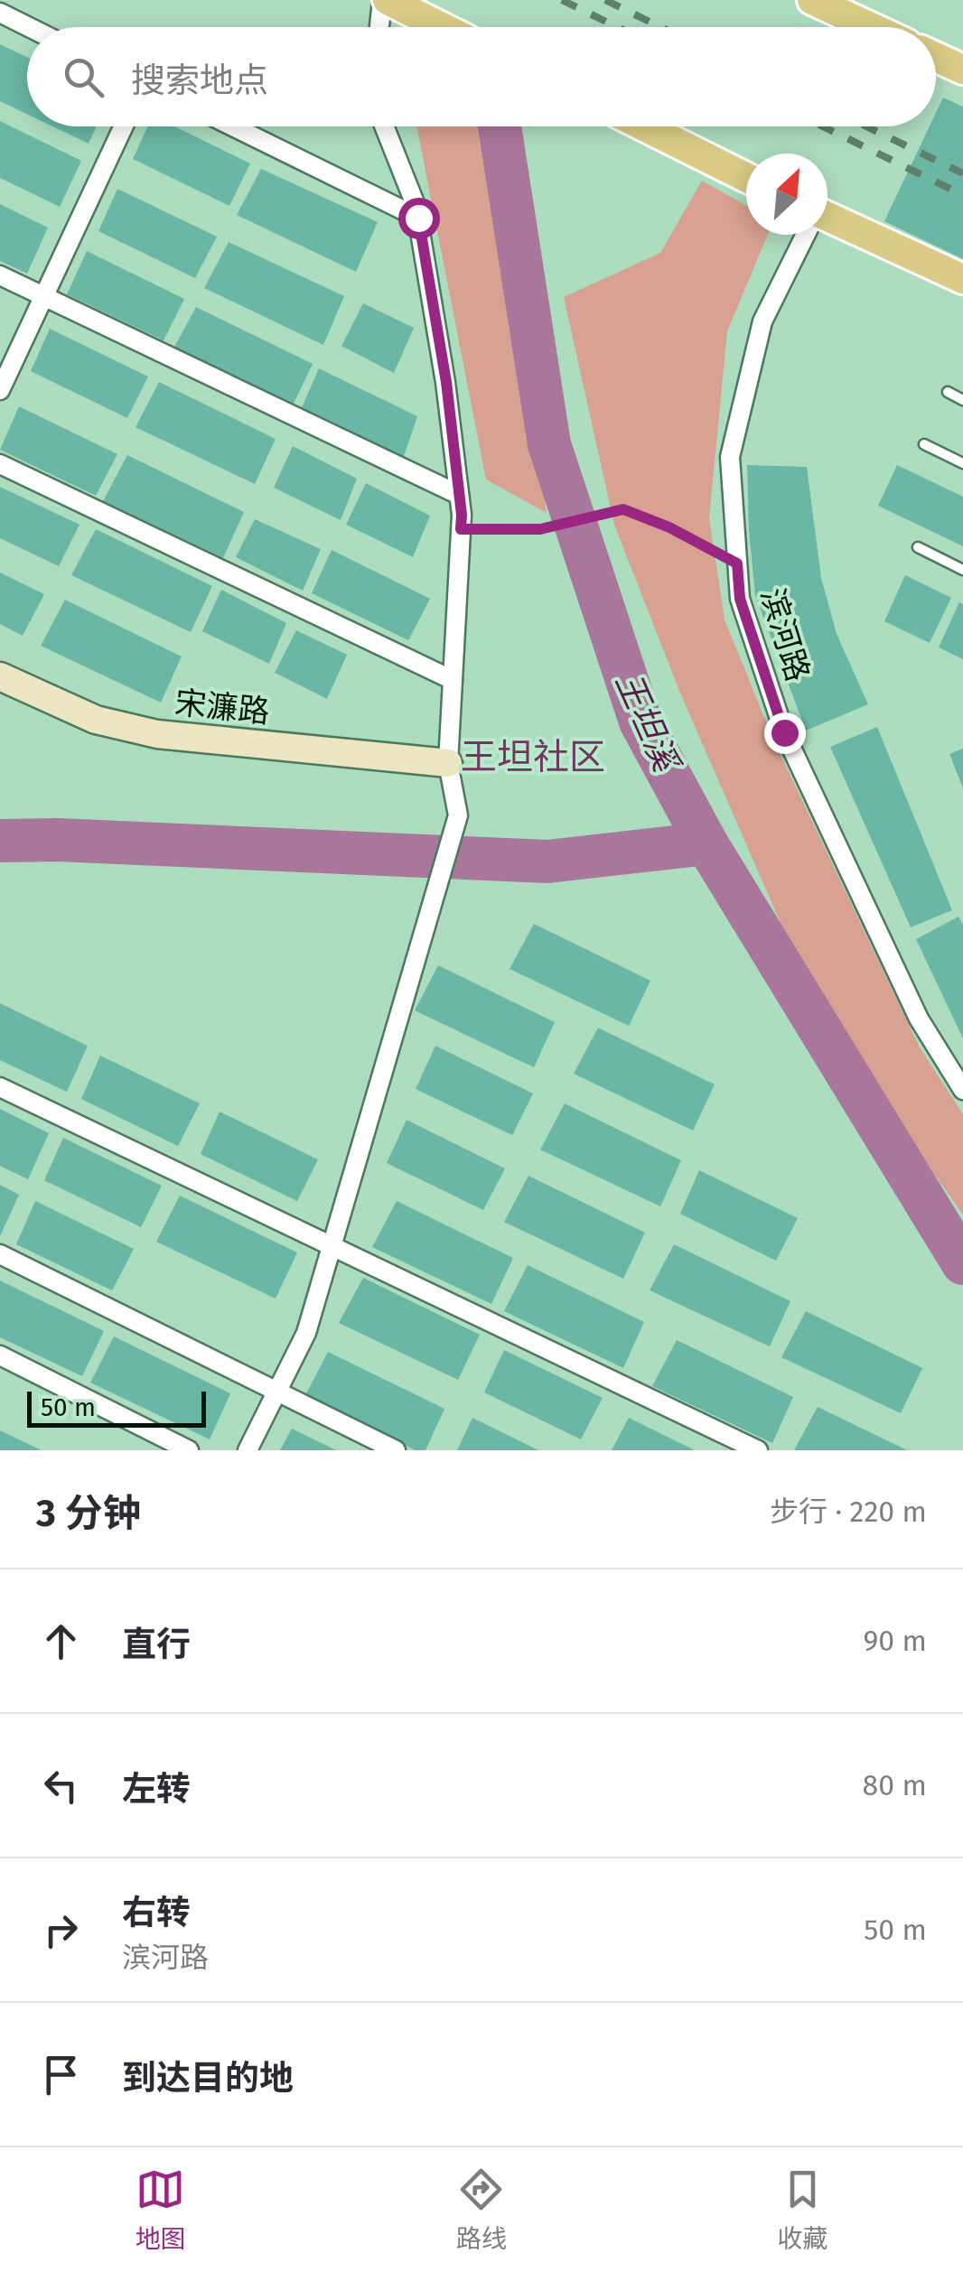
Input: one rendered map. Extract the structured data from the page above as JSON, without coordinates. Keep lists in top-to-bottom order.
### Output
{
  "streets": {
    "street": ["滨河路", "宋濂路"]
  },
  "districts": ["王坦社区"],
  "water": ["王坦溪"],
  "scale_bar": "50 m",
  "north": "top right",
  "page": {
    "search": "搜索地点",
    "scale": "50 m",
    "heading": ["3 分钟", "步行 · 220 m"],
    "list": [
      ["直行", "90 m"],
      ["左转", "80 m"],
      ["右转", "滨河路", "50 m"],
      "到达目的地"
    ],
    "nav": ["地图", "路线", "收藏"]
  }
}
